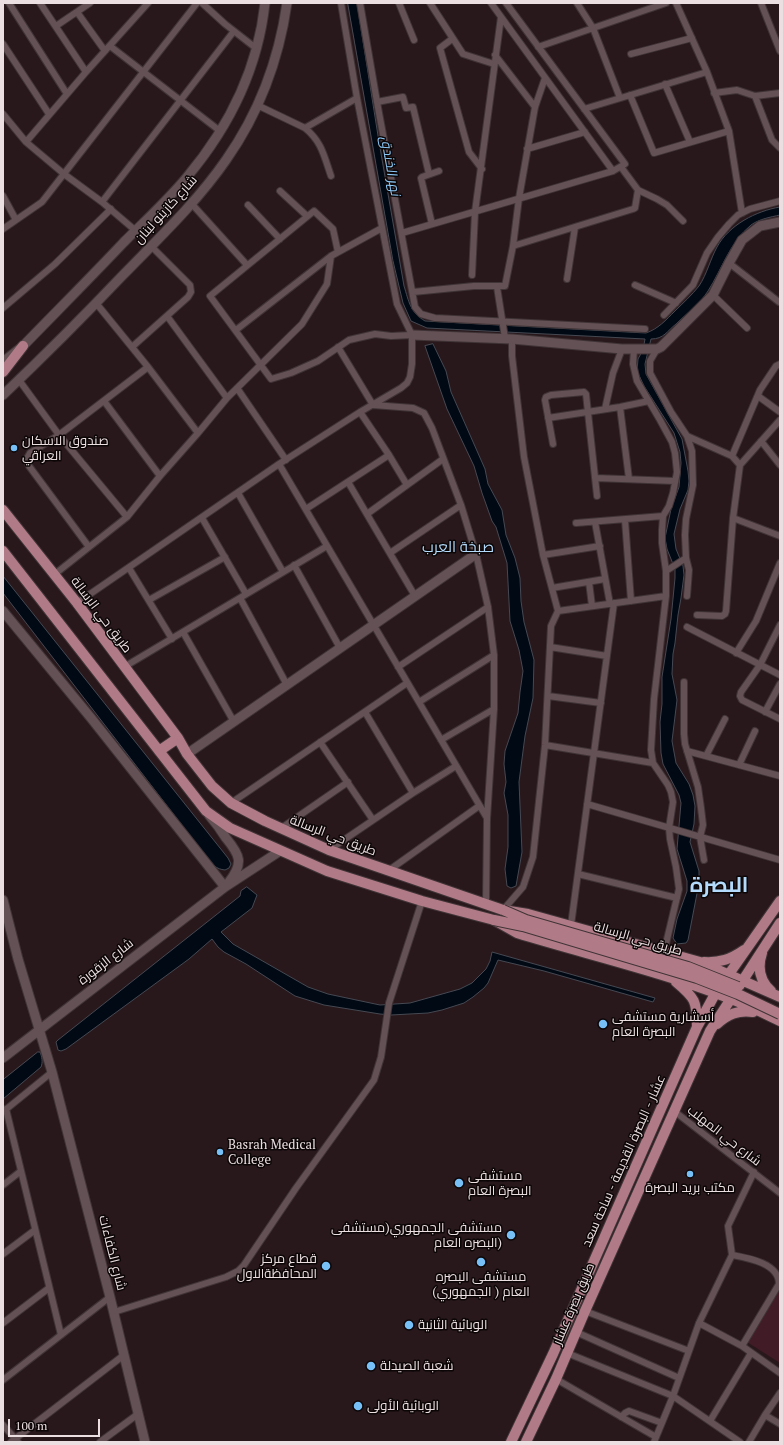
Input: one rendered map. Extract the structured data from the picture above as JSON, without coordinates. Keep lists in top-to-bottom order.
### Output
{
  "streets": {
    "main road": ["طريق حي الرسالة", "عشار - البصرة القديمة - ساحة سعد", "طريق بصرة عشار"],
    "street": [
      "شارع كازينو لبنان",
      "شارع الزقورة",
      "شارع حي المهلب",
      "شارع الكفاءات"
    ]
  },
  "crossings": [
    ["طريق حي الرسالة", "شارع الزقورة"],
    ["طريق حي الرسالة", "عشار - البصرة القديمة - ساحة سعد"],
    ["طريق حي الرسالة", "طريق بصرة عشار"],
    ["شارع الزقورة", "شارع الكفاءات"],
    ["شارع حي المهلب", "طريق بصرة عشار"]
  ],
  "districts": ["صبخة العرب", "البصرة"],
  "water": ["نهر الخندق"],
  "places": [
    "صندوق الاسكان العراقي",
    "أسشارية مستشفى البصرة العام",
    "Basrah Medical College",
    "مكتب بريد البصرة",
    "مستشفى البصرة العام",
    "مستشفى الجمهوري(مستشفى البصره العام)",
    "مستشفى البصره العام ( الجمهوري)",
    "قطاع مركز المحافظةالاول",
    "الوبائية الثانية",
    "شعبة الصيدلة",
    "الوبائية الأولى"
  ],
  "scale_bar": "100 m"
}
